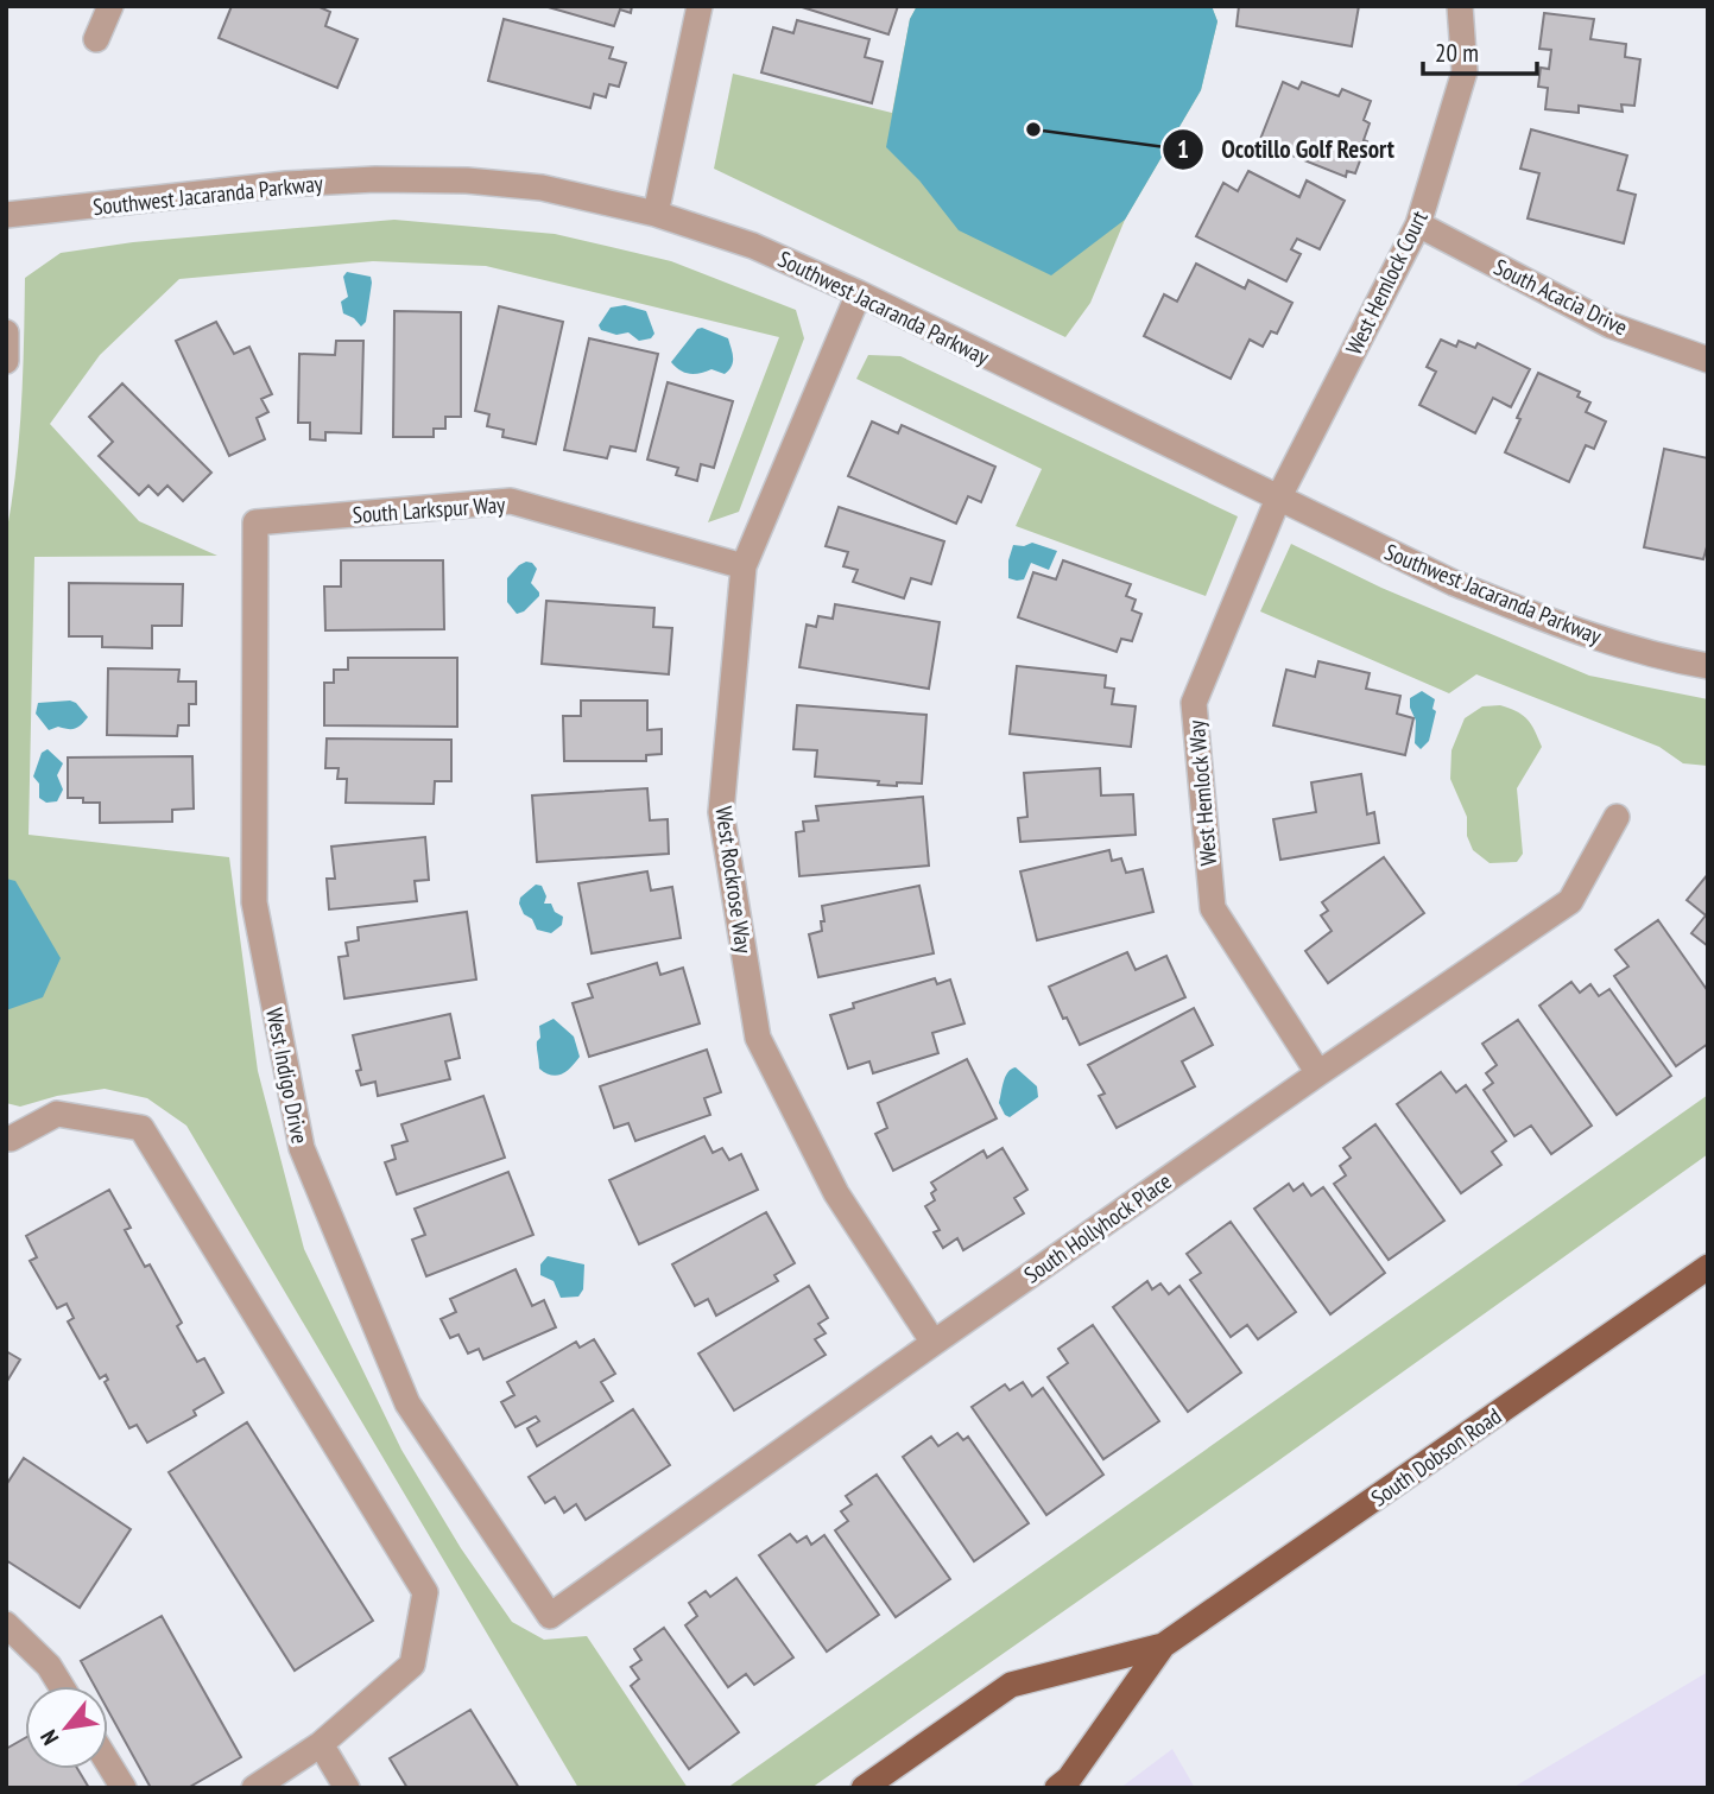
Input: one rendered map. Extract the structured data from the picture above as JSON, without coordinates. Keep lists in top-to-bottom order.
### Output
{
  "streets": {
    "main road": ["South Dobson Road"],
    "street": [
      "Southwest Jacaranda Parkway",
      "West Hemlock Court",
      "South Acacia Drive",
      "South Larkspur Way",
      "West Hemlock Way",
      "West Rockrose Way",
      "West Indigo Drive",
      "South Hollyhock Place"
    ]
  },
  "crossings": [
    ["Southwest Jacaranda Parkway", "West Hemlock Court"],
    ["Southwest Jacaranda Parkway", "West Hemlock Way"],
    ["Southwest Jacaranda Parkway", "West Rockrose Way"],
    ["West Hemlock Court", "South Acacia Drive"],
    ["West Hemlock Court", "West Hemlock Way"],
    ["South Larkspur Way", "West Rockrose Way"],
    ["South Larkspur Way", "West Indigo Drive"],
    ["West Hemlock Way", "South Hollyhock Place"],
    ["West Rockrose Way", "South Hollyhock Place"],
    ["West Indigo Drive", "South Hollyhock Place"]
  ],
  "places": ["Ocotillo Golf Resort"],
  "scale_bar": "20 m",
  "north": "bottom left"
}
